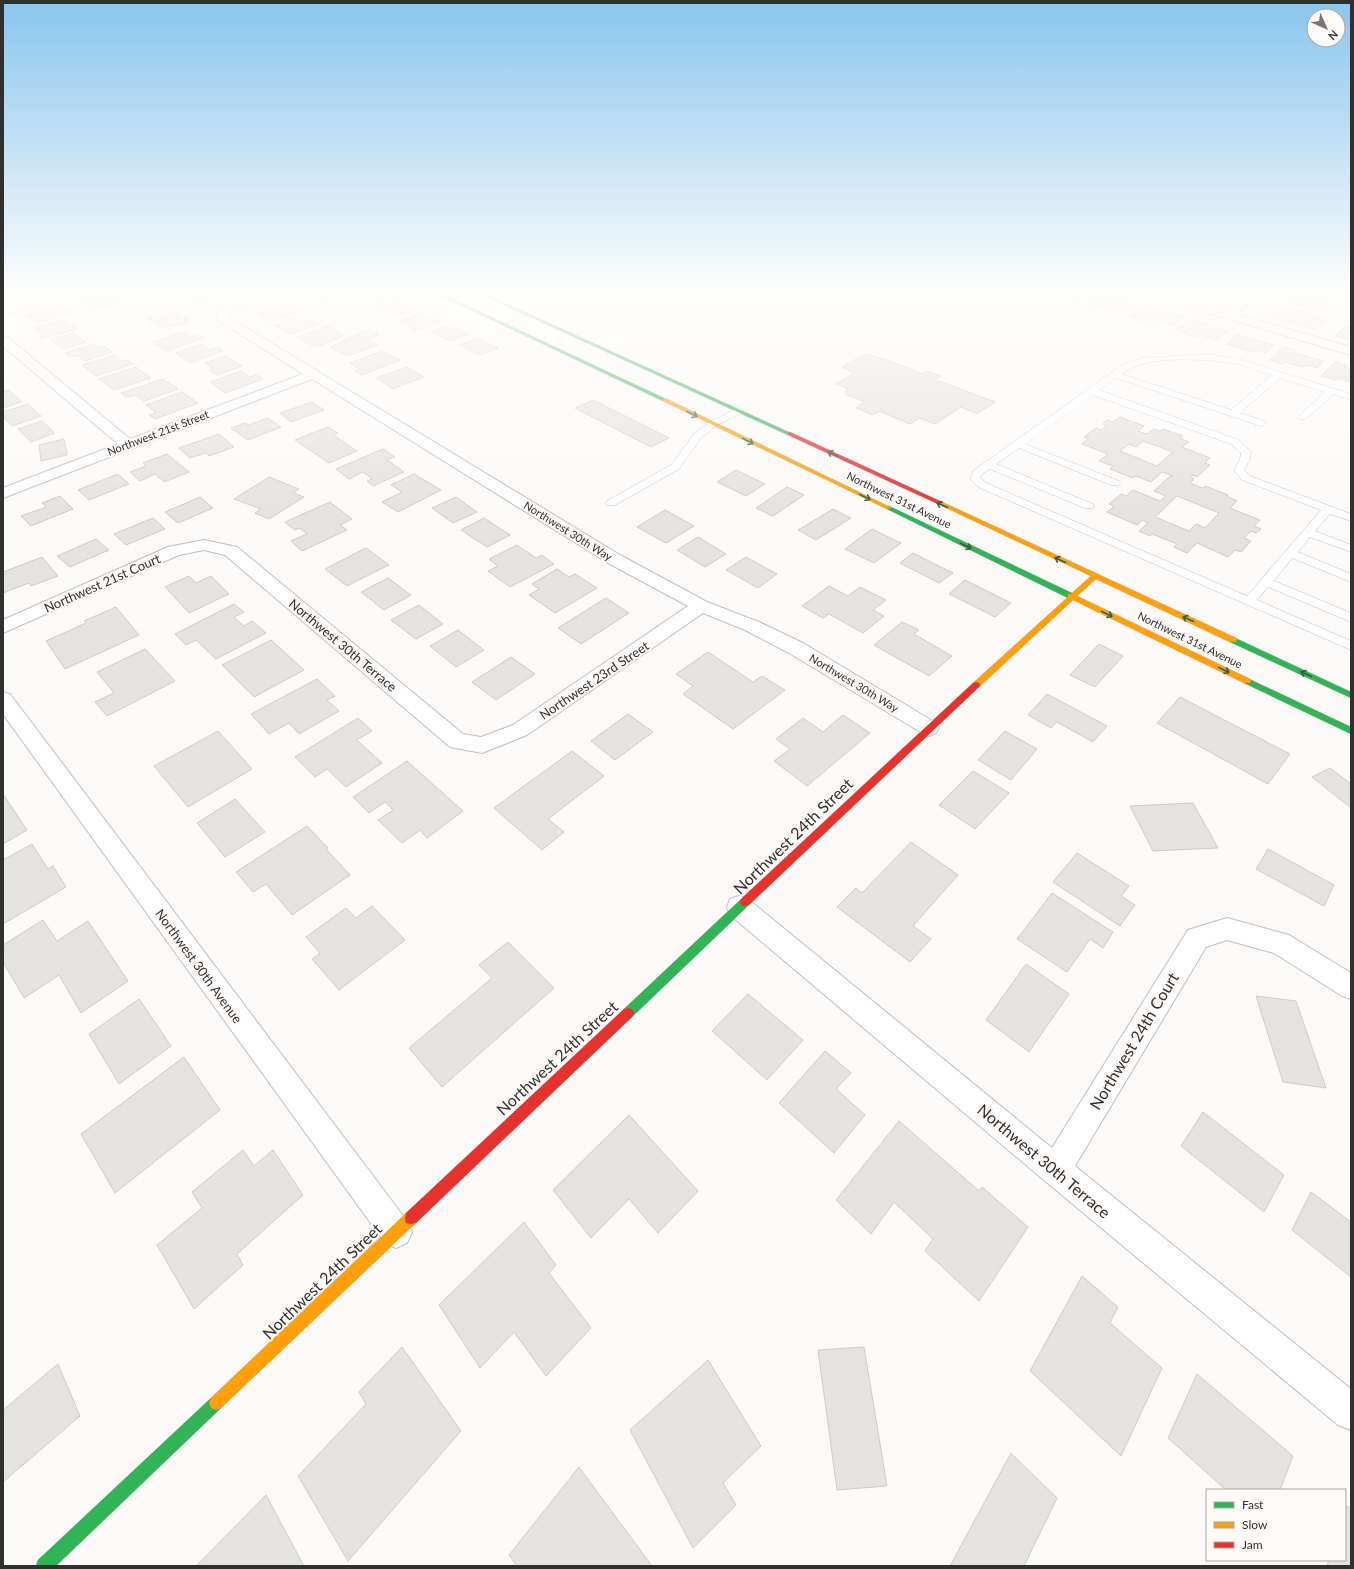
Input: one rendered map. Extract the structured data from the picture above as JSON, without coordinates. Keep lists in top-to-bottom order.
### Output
{
  "streets": {
    "main road": ["Northwest 31st Avenue", "Northwest 24th Street"],
    "street": [
      "Northwest 21st Street",
      "Northwest 30th Way",
      "Northwest 21st Court",
      "Northwest 30th Terrace",
      "Northwest 23rd Street",
      "Northwest 30th Avenue",
      "Northwest 24th Court"
    ]
  },
  "crossings": [
    ["Northwest 21st Street", "Northwest 30th Way"],
    ["Northwest 31st Avenue", "Northwest 24th Street"],
    ["Northwest 30th Way", "Northwest 23rd Street"],
    ["Northwest 30th Way", "Northwest 24th Street"],
    ["Northwest 21st Court", "Northwest 30th Terrace"],
    ["Northwest 30th Terrace", "Northwest 23rd Street"],
    ["Northwest 30th Terrace", "Northwest 24th Street"],
    ["Northwest 30th Terrace", "Northwest 24th Court"],
    ["Northwest 24th Street", "Northwest 30th Avenue"]
  ],
  "legend": ["Fast", "Slow", "Jam"],
  "north": "bottom right"
}
